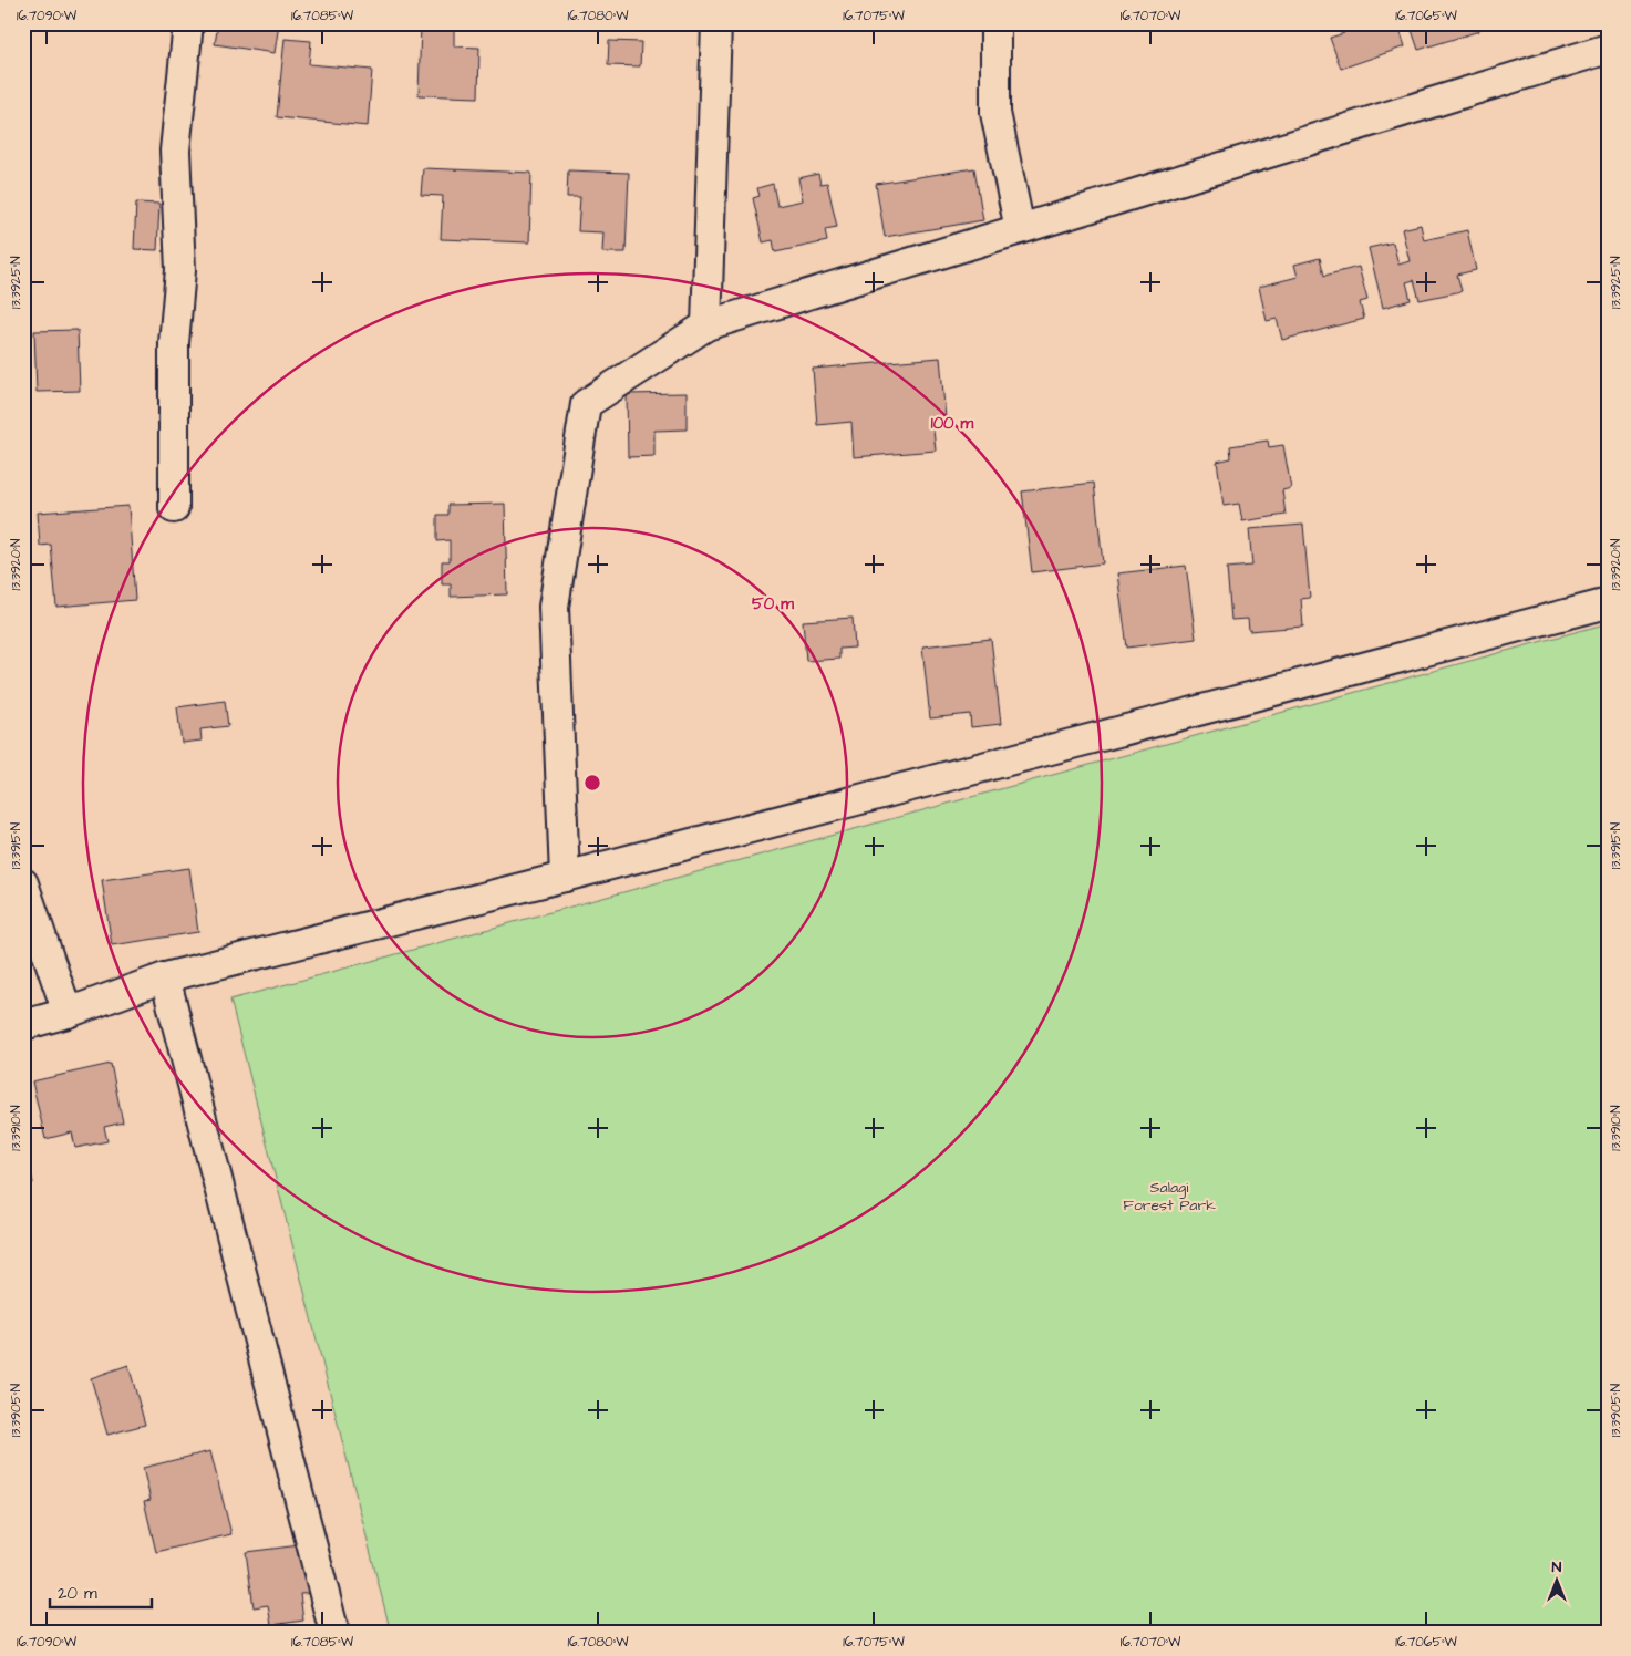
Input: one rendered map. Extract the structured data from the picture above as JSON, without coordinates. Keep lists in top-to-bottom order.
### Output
{
  "parks": ["Salagi Forest Park"],
  "scale_bar": "20 m",
  "north": "top",
  "coordinates": [
    "16.7090°W",
    "16.7085°W",
    "16.7080°W",
    "16.7075°W",
    "16.7070°W",
    "16.7065°W",
    "13.3925°N",
    "13.3920°N",
    "13.3915°N",
    "13.3910°N",
    "13.3905°N"
  ],
  "rings": ["100 m", "50 m"]
}
